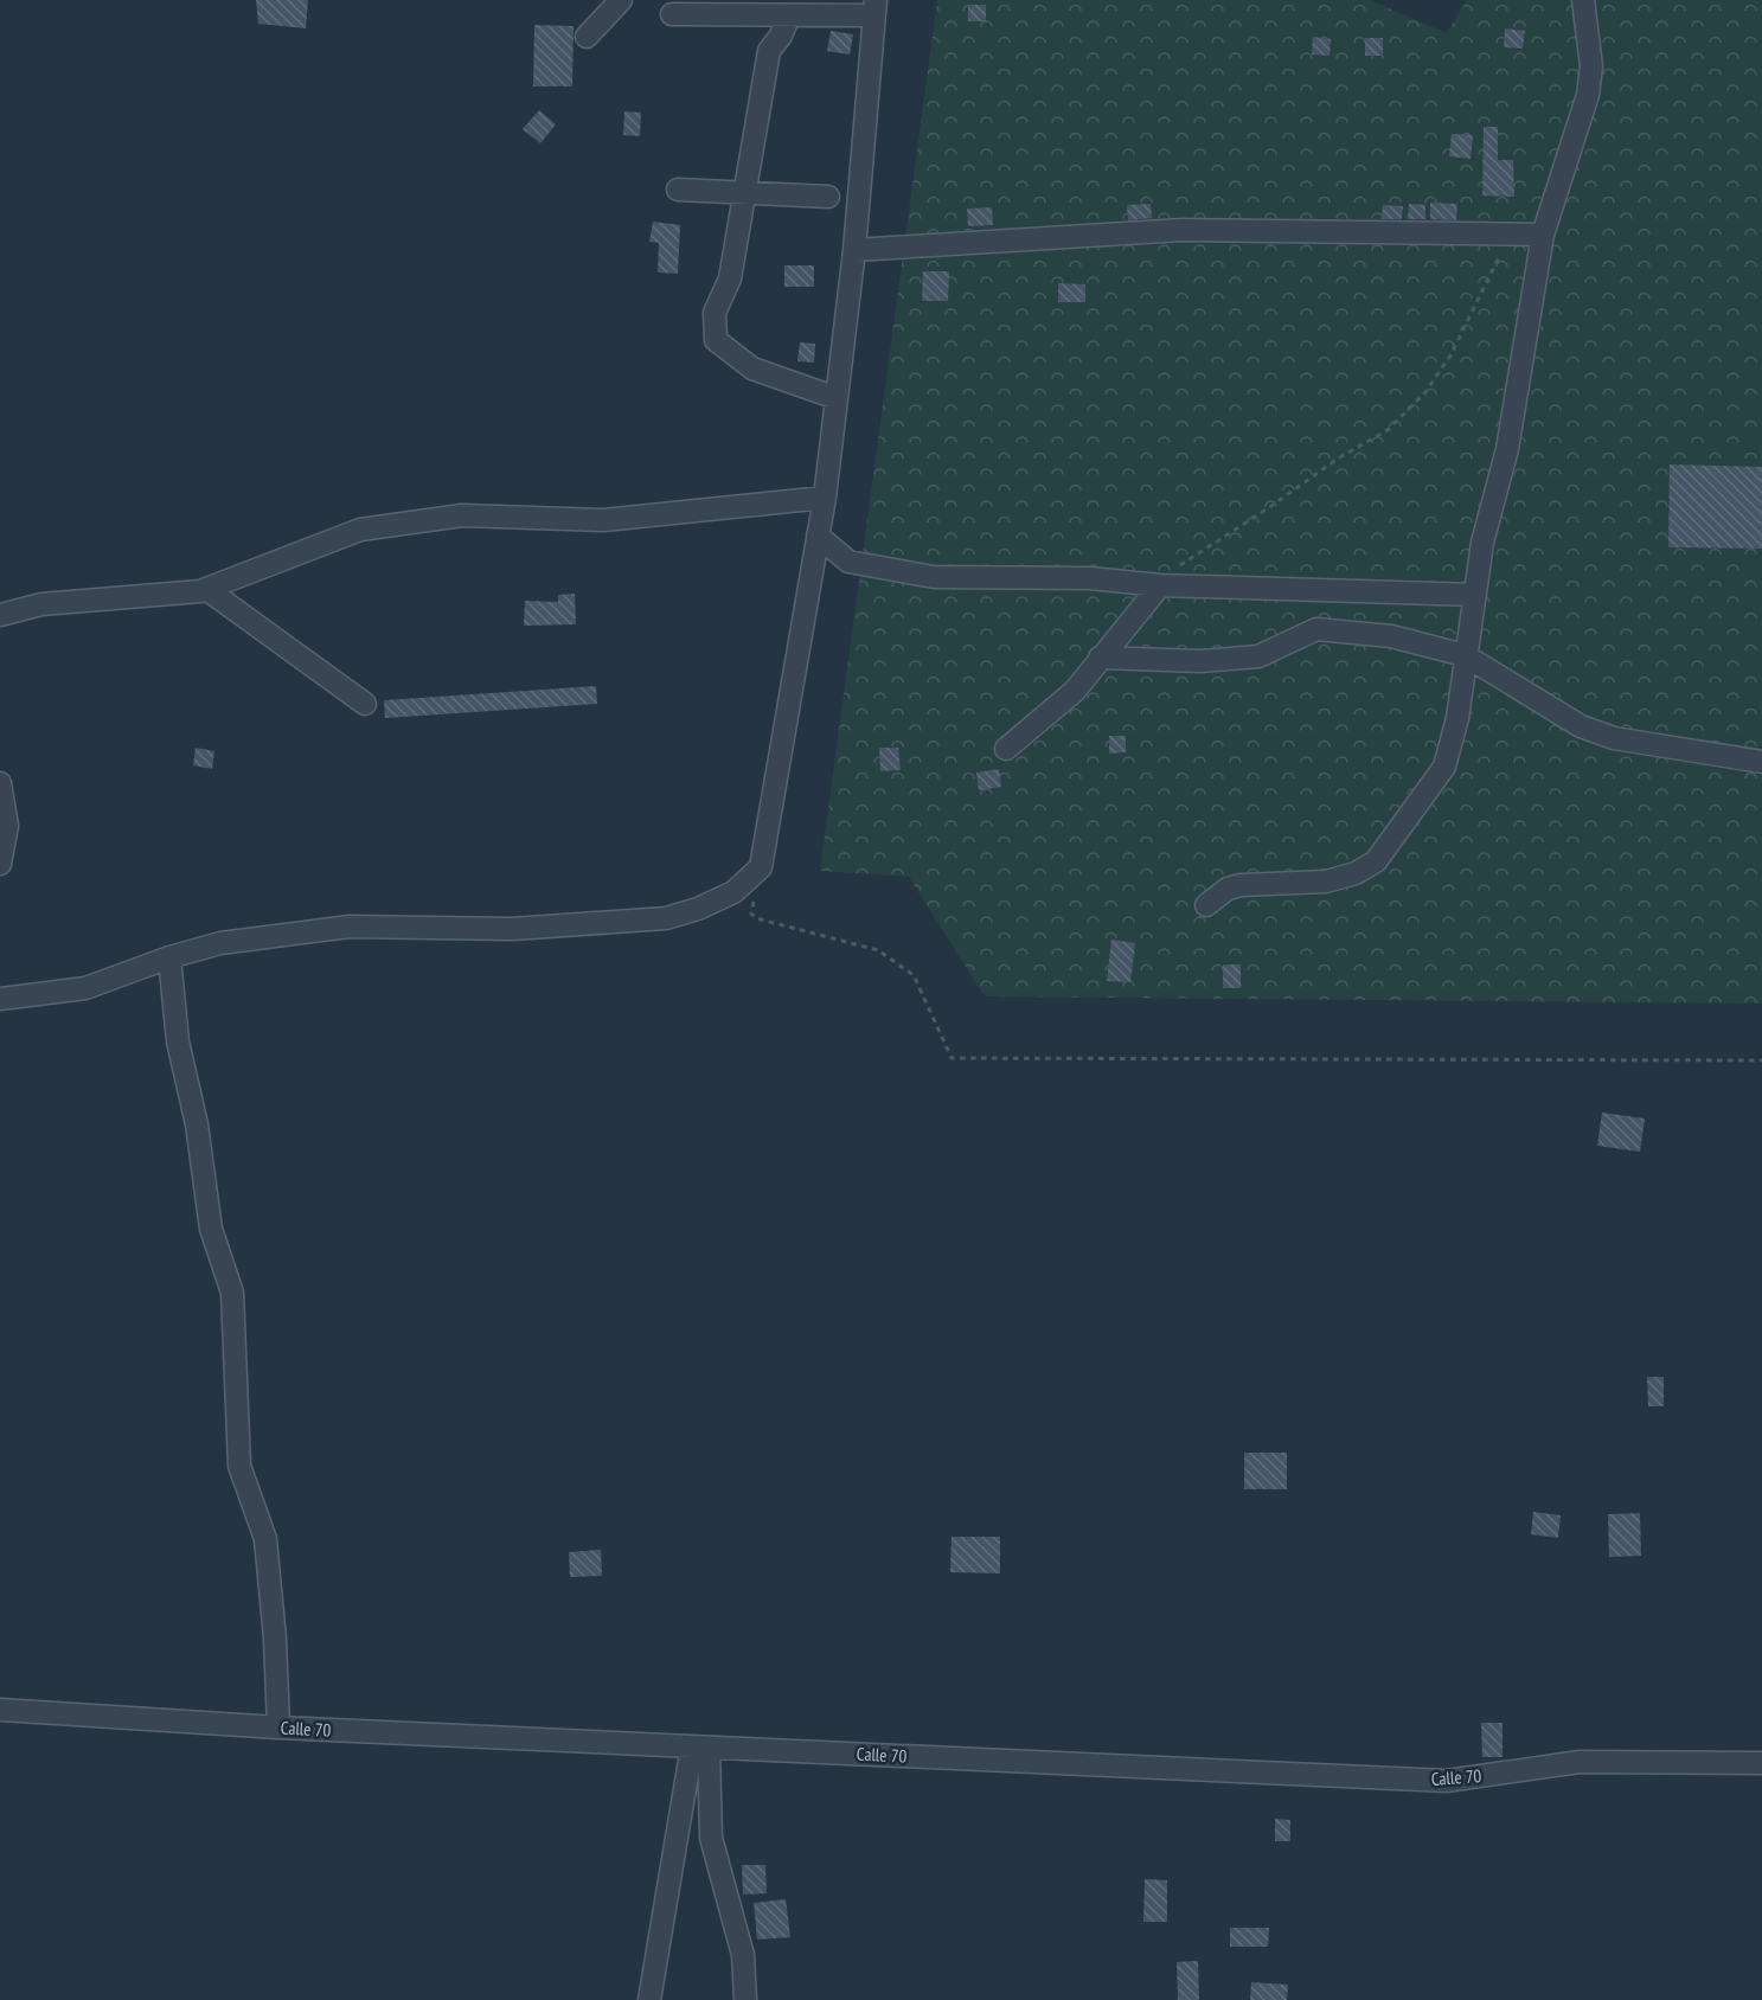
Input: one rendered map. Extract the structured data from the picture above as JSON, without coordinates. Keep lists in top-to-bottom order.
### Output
{
  "streets": {
    "street": ["Calle 70"]
  }
}
